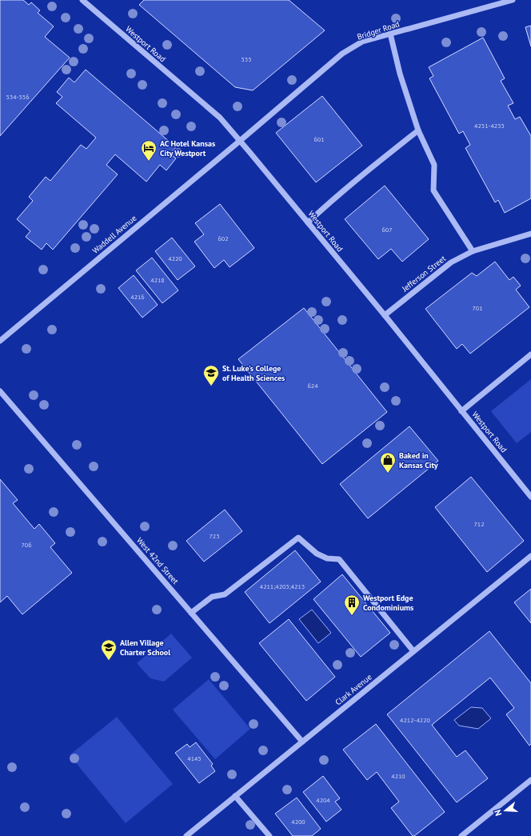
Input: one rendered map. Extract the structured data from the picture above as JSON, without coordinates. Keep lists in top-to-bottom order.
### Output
{
  "streets": {
    "street": [
      "Bridger Road",
      "Westport Road",
      "Waddell Avenue",
      "Jefferson Street",
      "West 42nd Street",
      "Clark Avenue"
    ]
  },
  "crossings": [
    ["Bridger Road", "Westport Road"],
    ["Bridger Road", "Waddell Avenue"],
    ["Westport Road", "Waddell Avenue"],
    ["Westport Road", "Jefferson Street"],
    ["West 42nd Street", "Clark Avenue"]
  ],
  "places": {
    "hotel": ["AC Hotel Kansas City Westport"],
    "school or university": ["St. Luke's College of Health Sciences", "Allen Village Charter School"],
    "shop": ["Baked in Kansas City"],
    "building": ["Westport Edge Condominiums"]
  },
  "house_numbers": [
    "535",
    "534-556",
    "4251-4255",
    "601",
    "607",
    "602",
    "4220",
    "4218",
    "4216",
    "701",
    "624",
    "712",
    "723",
    "706",
    "4211;4203;4213",
    "4212-4220",
    "4145",
    "4210",
    "4204",
    "4200"
  ],
  "north": "left"
}
